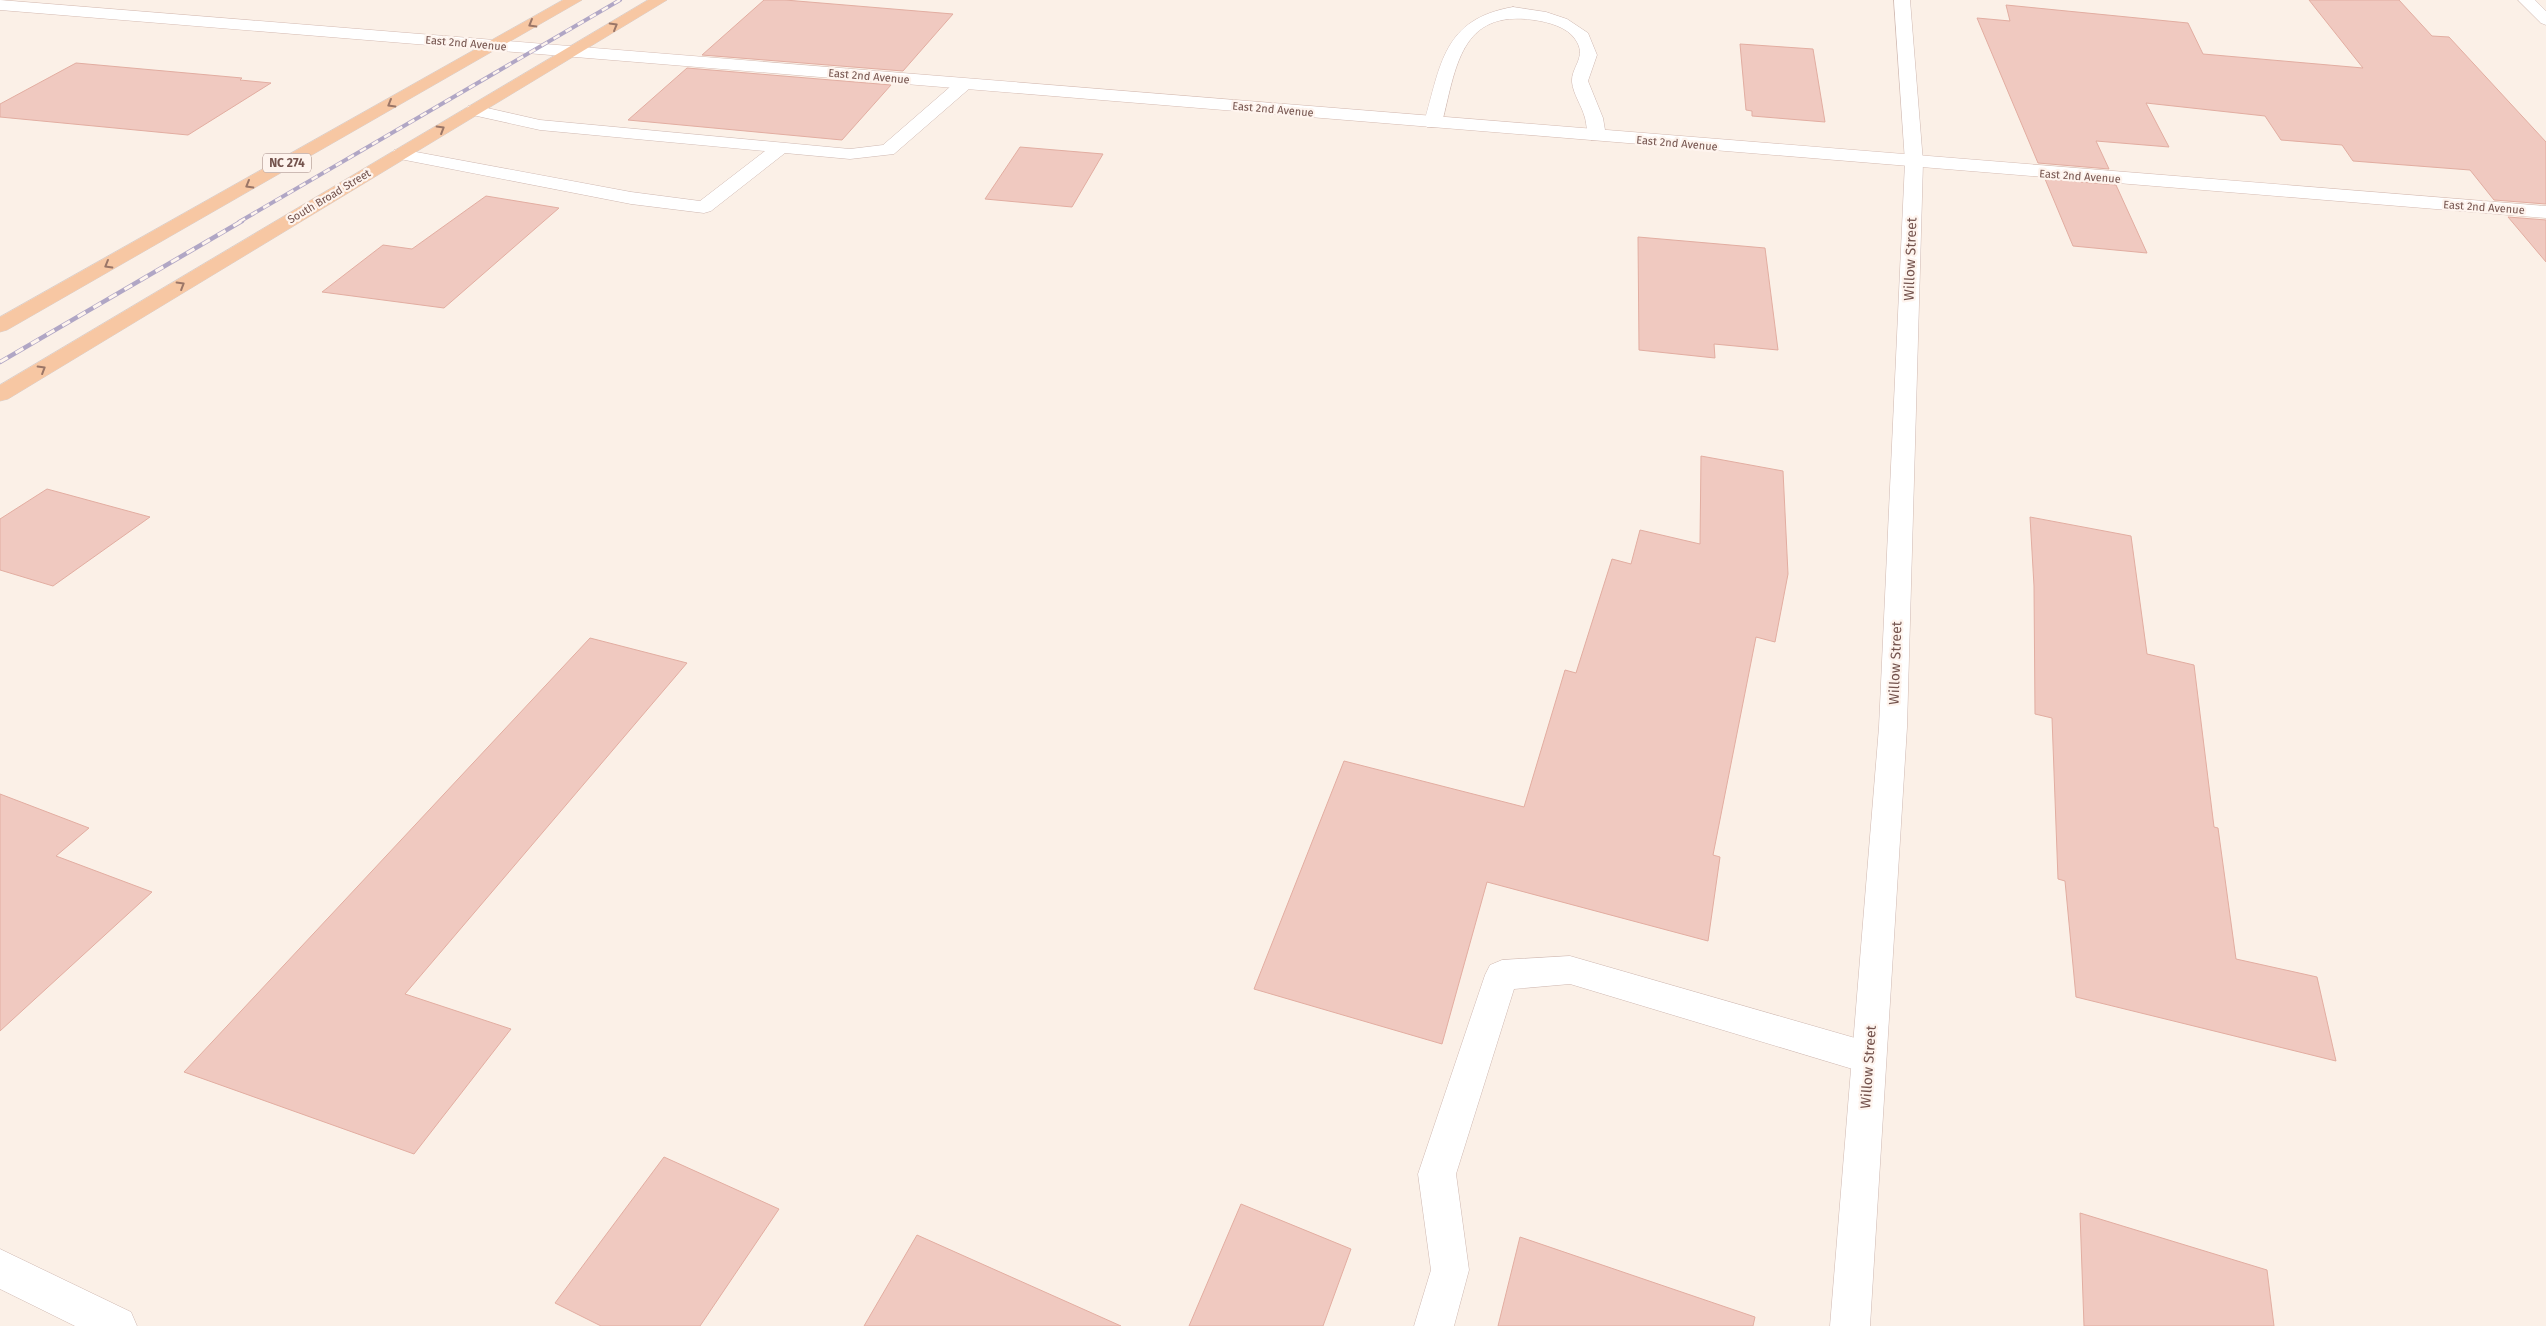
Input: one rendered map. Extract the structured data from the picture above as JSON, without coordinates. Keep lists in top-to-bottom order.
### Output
{
  "streets": {
    "main road": ["NC 274", "South Broad Street"],
    "street": ["East 2nd Avenue", "Willow Street"]
  },
  "crossings": [
    ["East 2nd Avenue", "NC 274"],
    ["East 2nd Avenue", "South Broad Street"],
    ["East 2nd Avenue", "Willow Street"]
  ]
}
